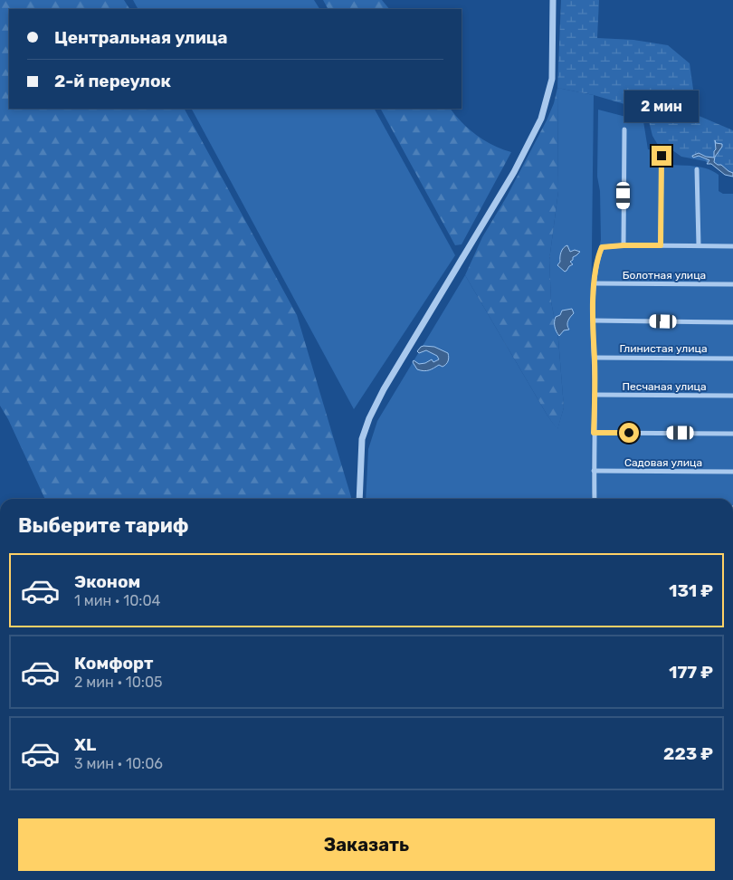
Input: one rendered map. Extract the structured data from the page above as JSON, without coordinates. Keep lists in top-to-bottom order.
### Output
{
  "streets": {
    "street": [
      "Болотная улица",
      "Глинистая улица",
      "Песчаная улица",
      "Садовая улица"
    ]
  },
  "page": {
    "banner": ["Центральная улица", "2-й переулок"],
    "bubble": "2 мин",
    "heading": "Выберите тариф",
    "list": [
      {
        "name": "Эконом",
        "note": "1 мин · 10:04",
        "value": "131 ₽"
      },
      {
        "name": "Комфорт",
        "note": "2 мин · 10:05",
        "value": "177 ₽"
      },
      {
        "name": "XL",
        "note": "3 мин · 10:06",
        "value": "223 ₽"
      }
    ],
    "buttons": "Заказать"
  }
}
